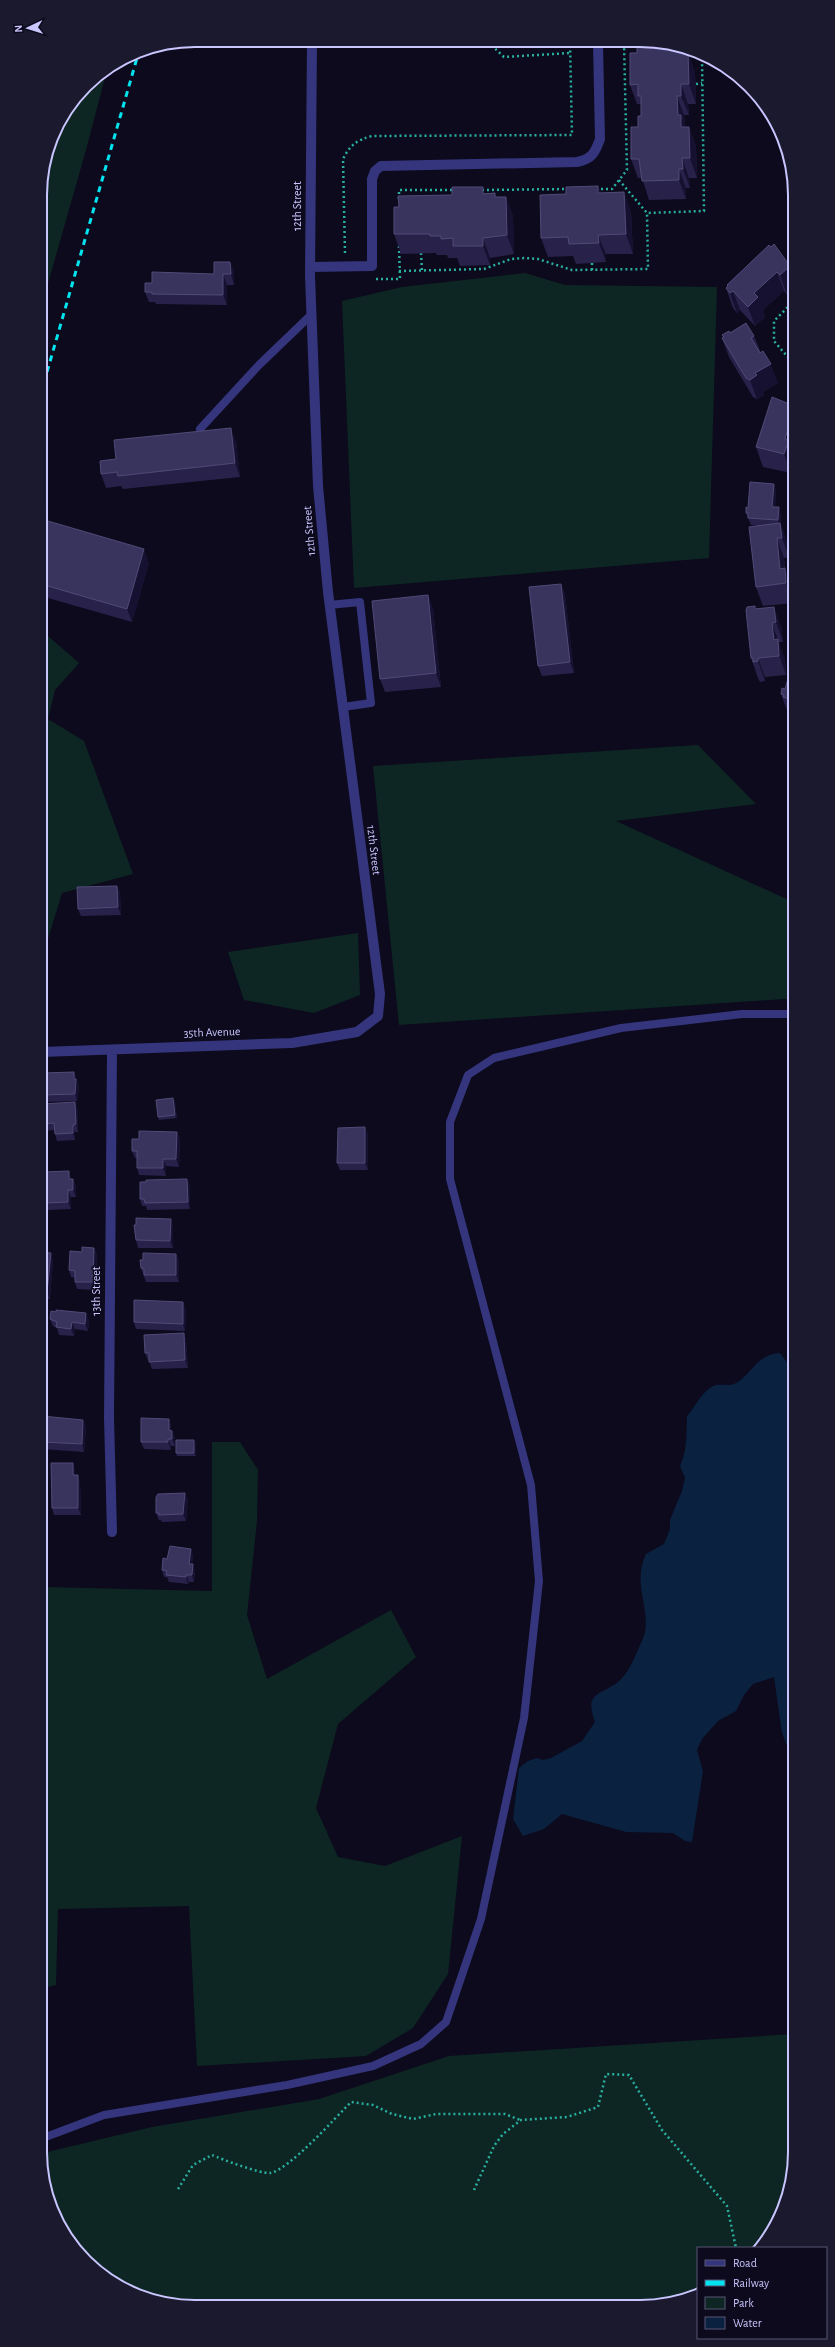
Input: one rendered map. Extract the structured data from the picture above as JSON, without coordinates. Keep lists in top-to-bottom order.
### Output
{
  "streets": {
    "street": ["12th Street", "35th Avenue", "13th Street"]
  },
  "crossings": [
    ["12th Street", "35th Avenue"],
    ["35th Avenue", "13th Street"]
  ],
  "legend": [
    "Road",
    "Railway",
    "Park",
    "Water"
  ],
  "north": "left"
}
